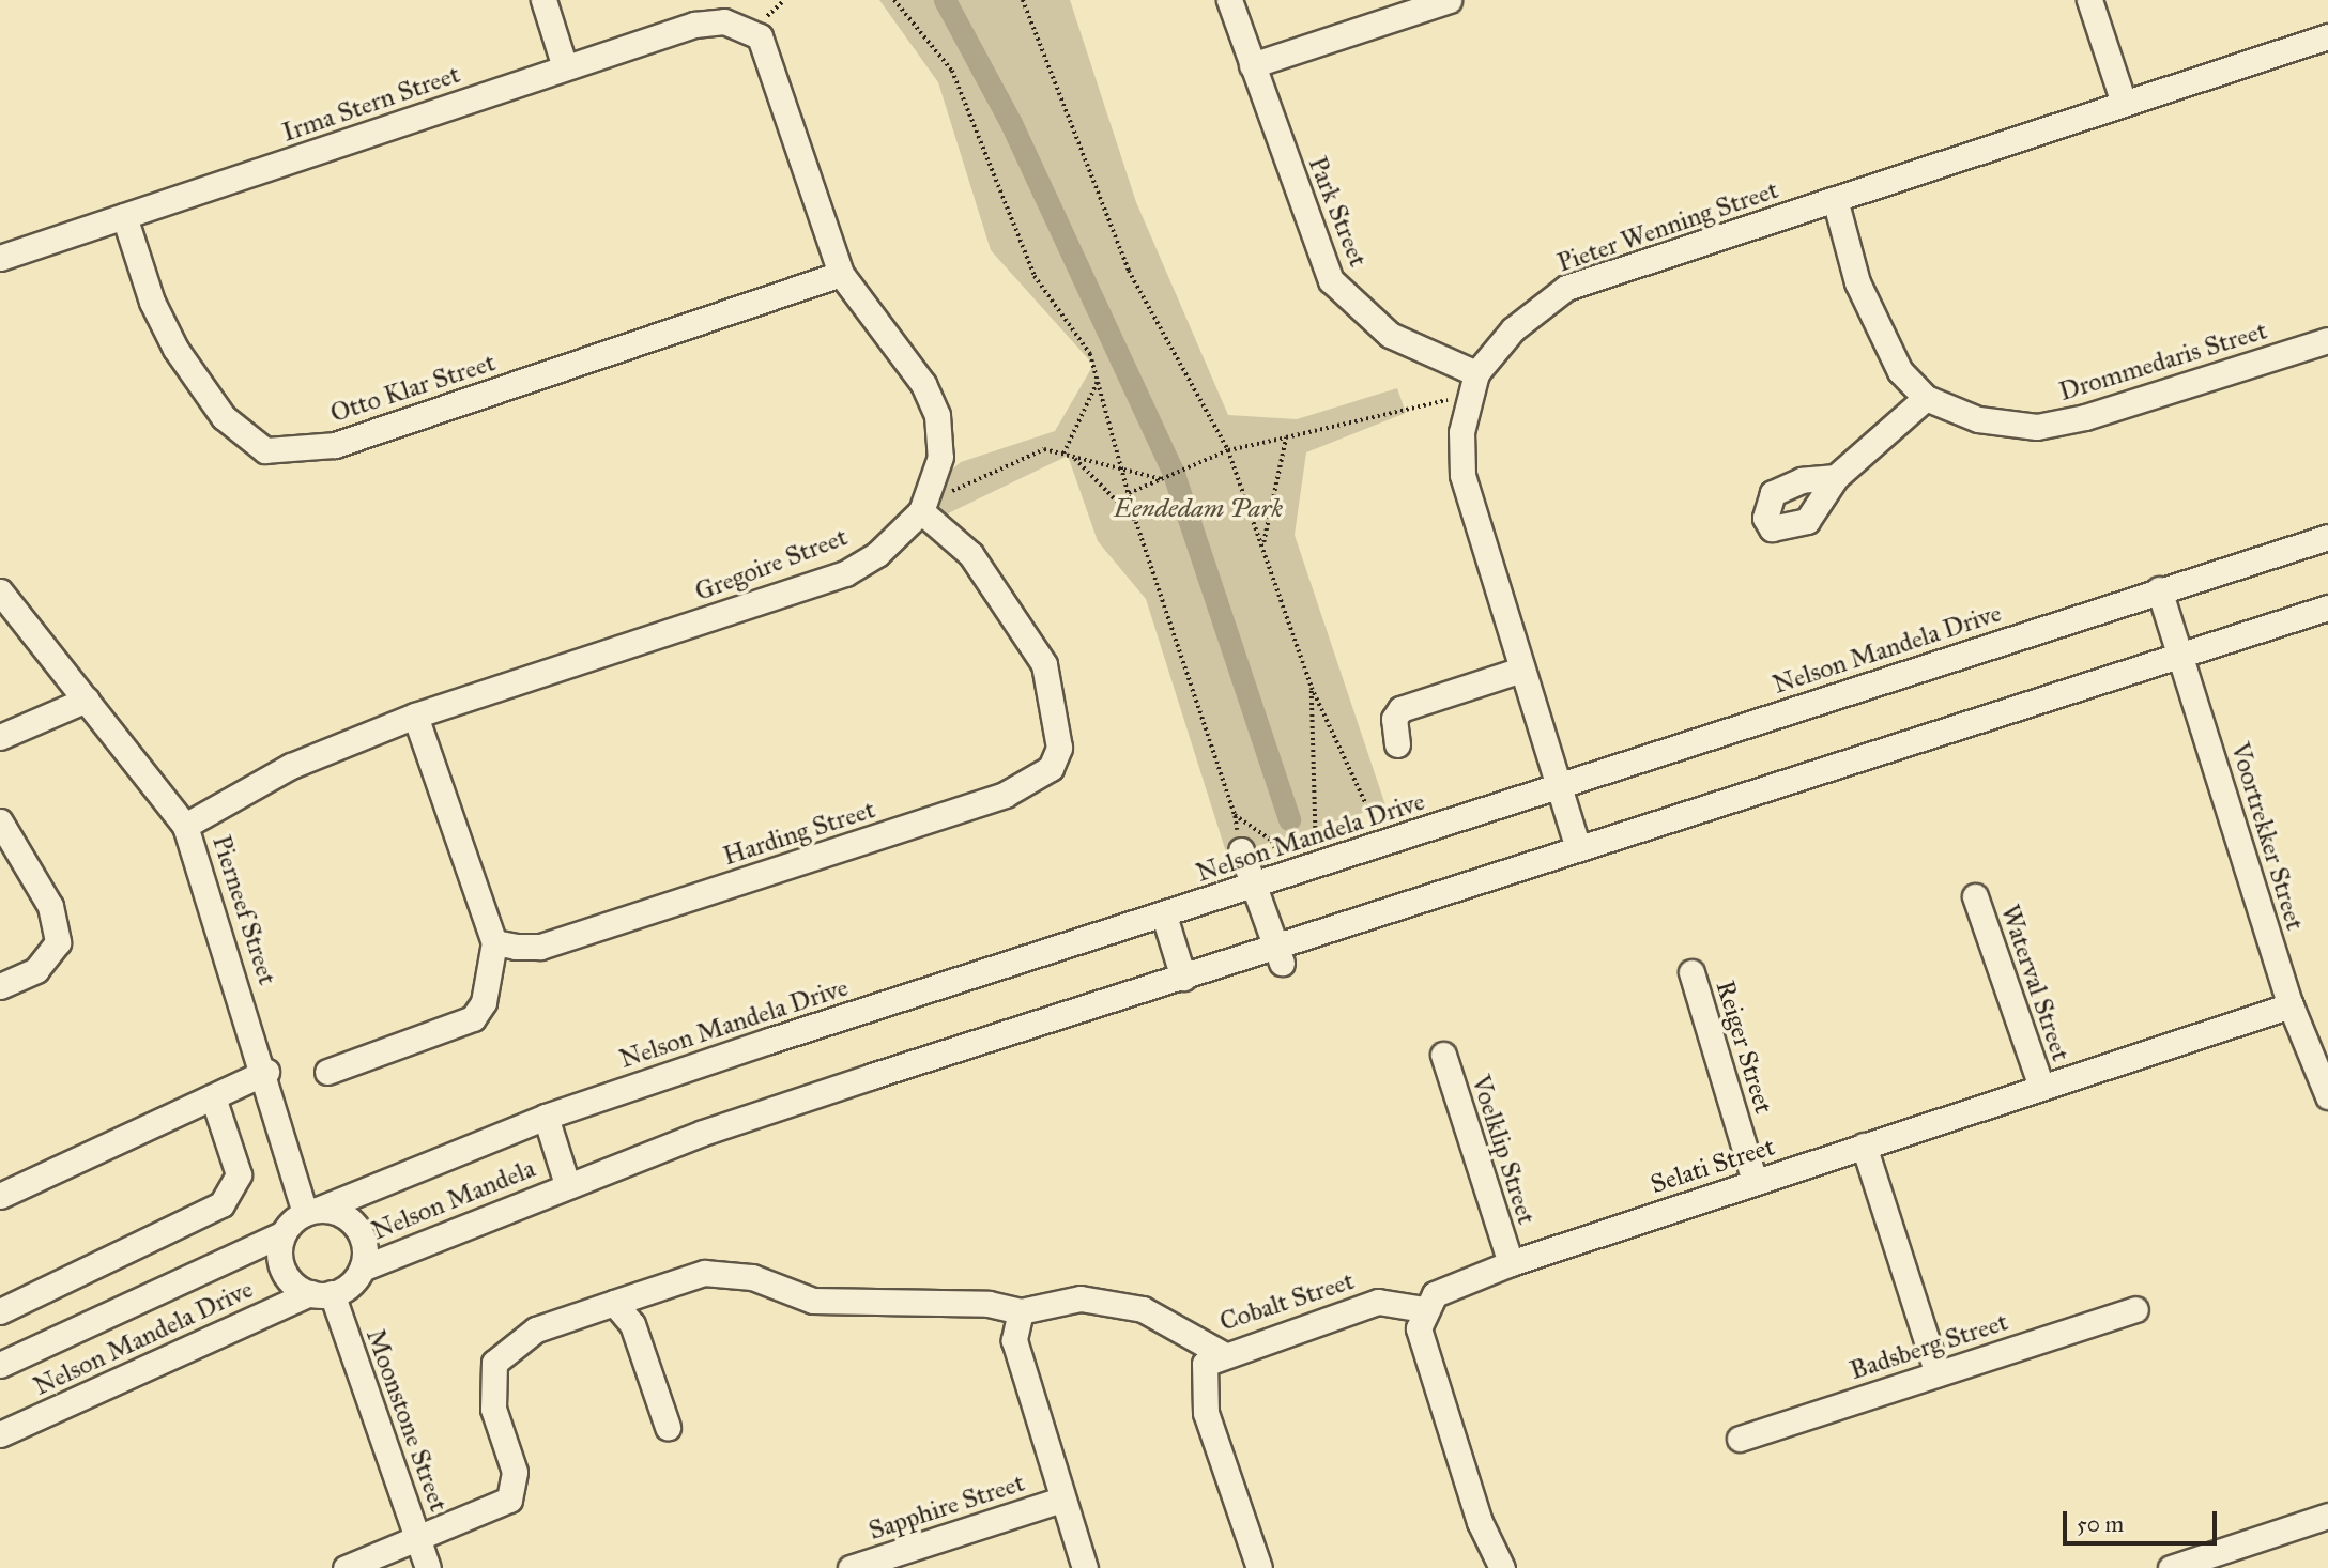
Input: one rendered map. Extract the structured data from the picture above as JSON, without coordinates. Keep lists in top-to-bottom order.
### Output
{
  "streets": {
    "street": [
      "Irma Stern Street",
      "Park Street",
      "Pieter Wenning Street",
      "Drommedaris Street",
      "Otto Klar Street",
      "Gregoire Street",
      "Nelson Mandela Drive",
      "Harding Street",
      "Voortrekker Street",
      "Pierneef Street",
      "Waterval Street",
      "Reiger Street",
      "Voelklip Street",
      "Selati Street",
      "Nelson Mandela",
      "Cobalt Street",
      "Badsberg Street",
      "Moonstone Street",
      "Sapphire Street"
    ]
  },
  "crossings": [
    ["Irma Stern Street", "Otto Klar Street"],
    ["Irma Stern Street", "Gregoire Street"],
    ["Park Street", "Pieter Wenning Street"],
    ["Otto Klar Street", "Gregoire Street"],
    ["Gregoire Street", "Harding Street"],
    ["Gregoire Street", "Pierneef Street"],
    ["Nelson Mandela Drive", "Voortrekker Street"],
    ["Nelson Mandela Drive", "Pierneef Street"],
    ["Nelson Mandela Drive", "Nelson Mandela"],
    ["Nelson Mandela Drive", "Moonstone Street"],
    ["Voortrekker Street", "Selati Street"],
    ["Pierneef Street", "Nelson Mandela"],
    ["Pierneef Street", "Moonstone Street"],
    ["Waterval Street", "Selati Street"],
    ["Reiger Street", "Selati Street"],
    ["Voelklip Street", "Selati Street"],
    ["Selati Street", "Cobalt Street"],
    ["Nelson Mandela", "Moonstone Street"]
  ],
  "parks": ["Eendedam Park"],
  "scale_bar": "50 m"
}
